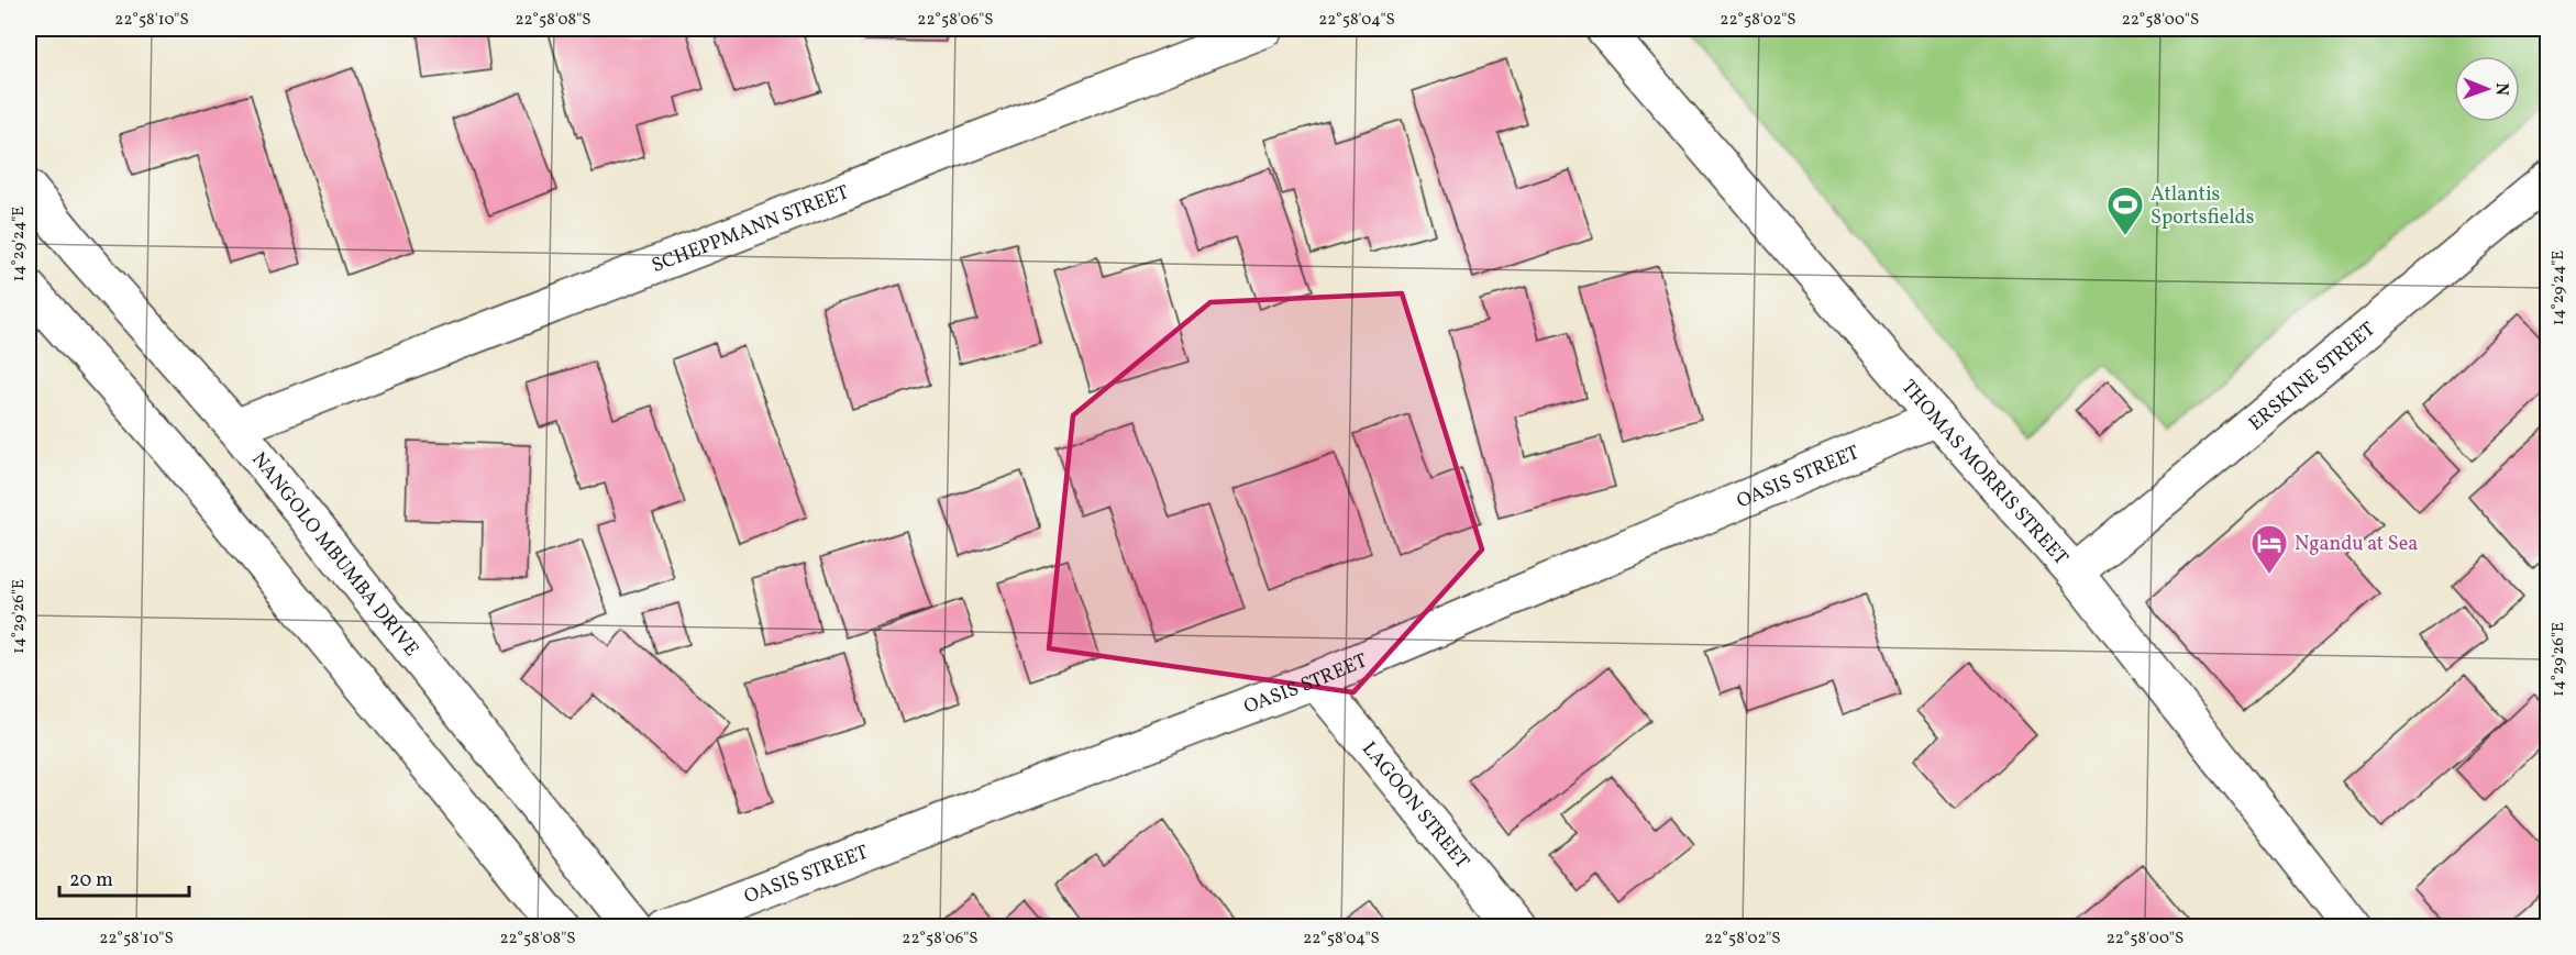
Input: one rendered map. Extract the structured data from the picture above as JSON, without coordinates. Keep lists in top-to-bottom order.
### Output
{
  "streets": {
    "street": [
      "SCHEPPMANN STREET",
      "ERSKINE STREET",
      "THOMAS MORRIS STREET",
      "OASIS STREET",
      "NANGOLO MBUMBA DRIVE",
      "LAGOON STREET"
    ]
  },
  "crossings": [
    ["SCHEPPMANN STREET", "NANGOLO MBUMBA DRIVE"],
    ["ERSKINE STREET", "THOMAS MORRIS STREET"],
    ["THOMAS MORRIS STREET", "OASIS STREET"],
    ["OASIS STREET", "LAGOON STREET"]
  ],
  "places": {
    "sports": ["Atlantis Sportsfields"],
    "hotel": ["Ngandu at Sea"]
  },
  "scale_bar": "20 m",
  "north": "right",
  "coordinates": [
    "22°58'10\"S",
    "22°58'08\"S",
    "22°58'06\"S",
    "22°58'04\"S",
    "22°58'02\"S",
    "22°58'00\"S",
    "14°29'24\"E",
    "14°29'26\"E"
  ]
}
